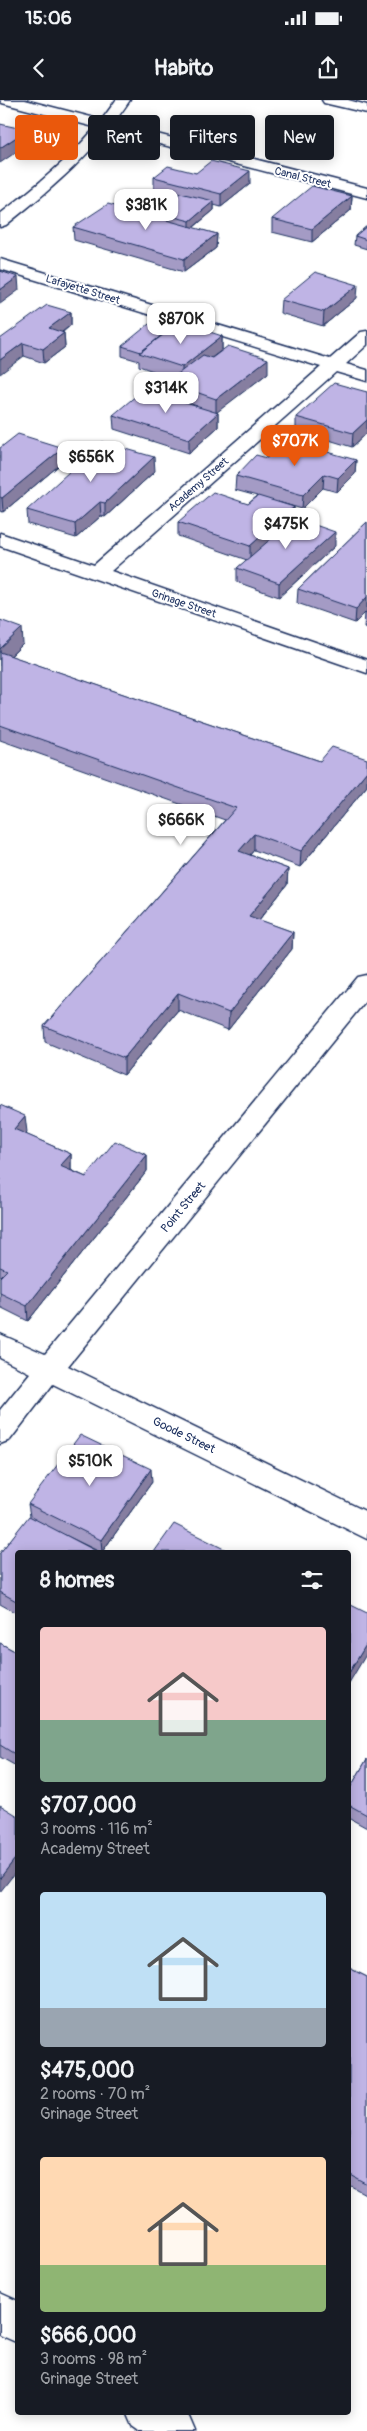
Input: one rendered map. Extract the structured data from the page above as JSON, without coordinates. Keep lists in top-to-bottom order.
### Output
{
  "streets": {
    "street": [
      "Canal Street",
      "Lafayette Street",
      "Academy Street",
      "Grinage Street",
      "Point Street",
      "Goode Street"
    ]
  },
  "crossings": [
    ["Lafayette Street", "Academy Street"],
    ["Academy Street", "Grinage Street"],
    ["Point Street", "Goode Street"]
  ],
  "page": {
    "status": "15:06",
    "header": "Habito",
    "chip": [
      "Buy",
      "Rent",
      "Filters",
      "New"
    ],
    "price": [
      "$381K",
      "$870K",
      "$314K",
      "$707K",
      "$656K",
      "$475K",
      "$666K",
      "$510K"
    ],
    "heading": "8 homes",
    "list": [
      {
        "name": "$707,000",
        "note": "3 rooms · 116 m² · Academy Street"
      },
      {
        "name": "$475,000",
        "note": "2 rooms · 70 m² · Grinage Street"
      },
      {
        "name": "$666,000",
        "note": "3 rooms · 98 m² · Grinage Street"
      }
    ]
  }
}
